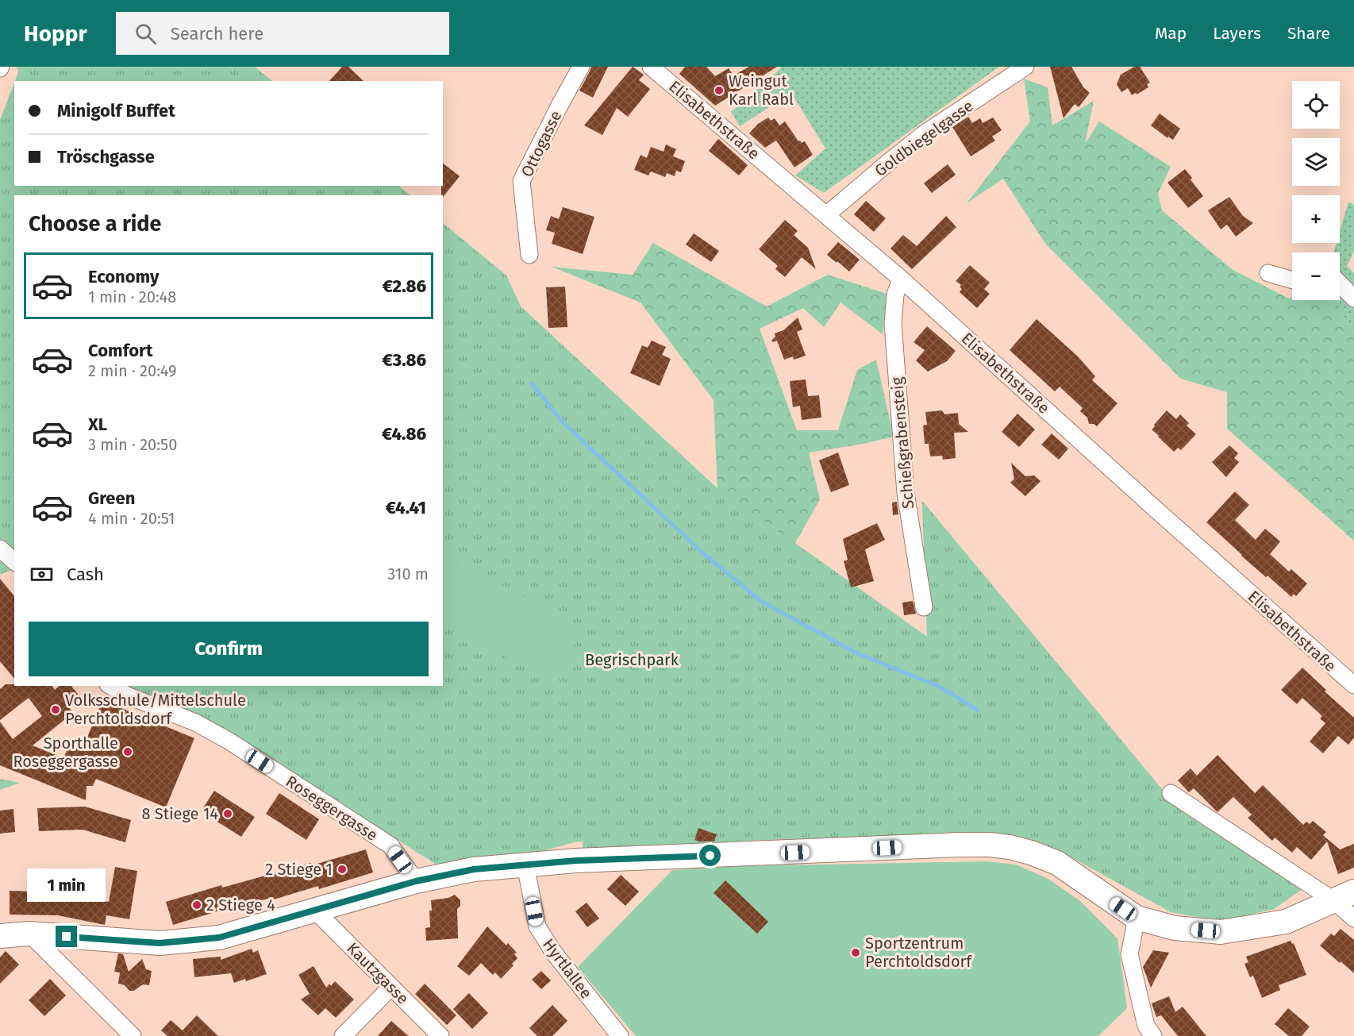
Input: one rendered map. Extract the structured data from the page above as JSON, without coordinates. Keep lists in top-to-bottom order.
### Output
{
  "streets": {
    "street": [
      "Elisabethstraße",
      "Goldbiegelgasse",
      "Ottogasse",
      "Schießgrabensteig",
      "Roseggergasse",
      "Hyrtlallee",
      "Kautzgasse"
    ]
  },
  "crossings": [
    ["Elisabethstraße", "Goldbiegelgasse"],
    ["Elisabethstraße", "Schießgrabensteig"]
  ],
  "parks": ["Begrischpark"],
  "places": [
    "Weingut Karl Rabl",
    "Volksschule/Mittelschule Perchtoldsdorf",
    "Sporthalle Roseggergasse",
    "8 Stiege 14",
    "2 Stiege 1",
    "2 Stiege 4",
    "Sportzentrum Perchtoldsdorf"
  ],
  "page": {
    "header": "Hoppr",
    "search": "Search here",
    "nav": ["Map", "Layers", "Share"],
    "map_buttons": ["+", "−"],
    "banner": ["Minigolf Buffet", "Tröschgasse"],
    "heading": "Choose a ride",
    "list": [
      {
        "name": "Economy",
        "note": "1 min · 20:48",
        "value": "€2.86"
      },
      {
        "name": "Comfort",
        "note": "2 min · 20:49",
        "value": "€3.86"
      },
      {
        "name": "XL",
        "note": "3 min · 20:50",
        "value": "€4.86"
      },
      {
        "name": "Green",
        "note": "4 min · 20:51",
        "value": "€4.41"
      }
    ],
    "pay": ["Cash", "310 m"],
    "buttons": "Confirm",
    "bubble": "1 min"
  }
}
